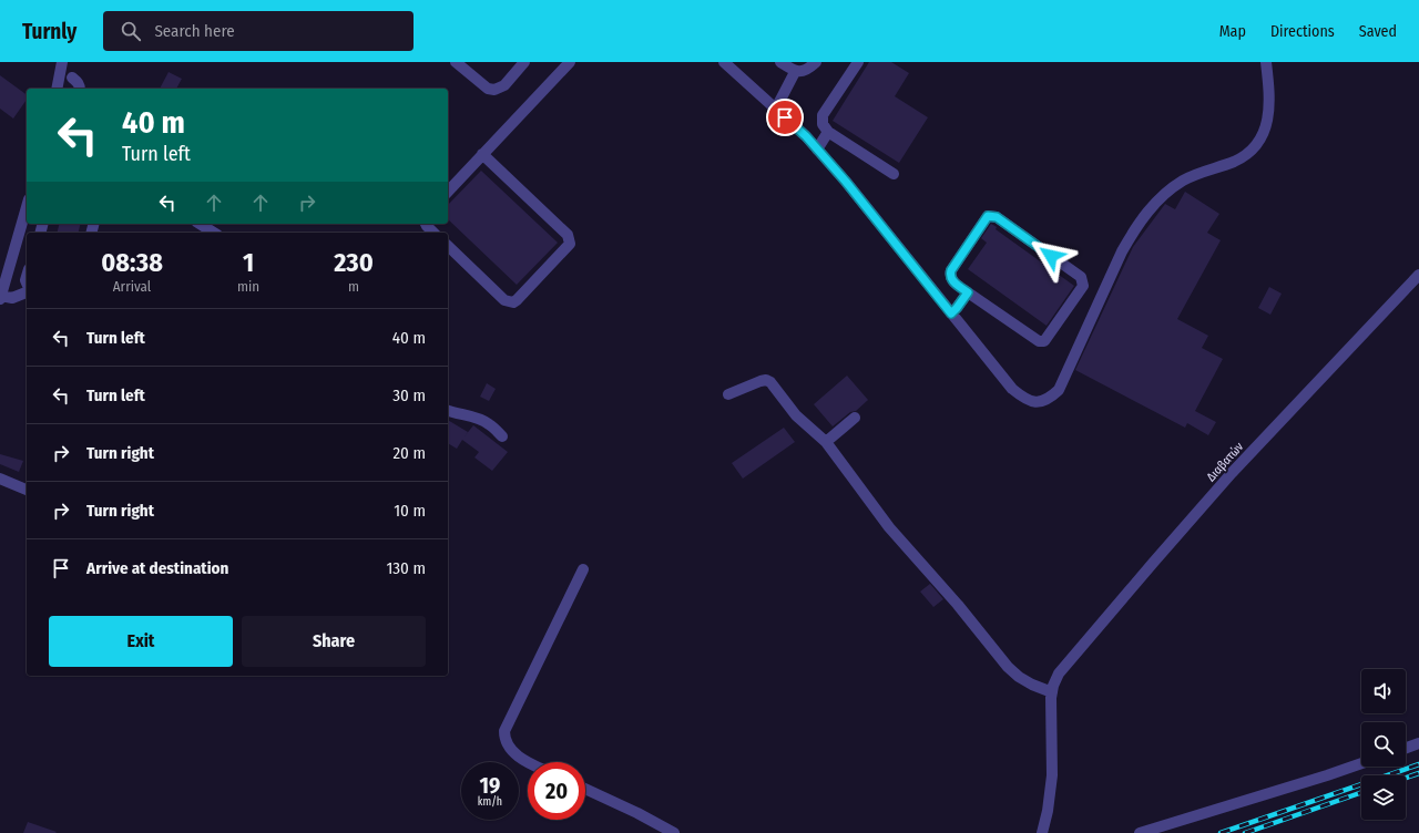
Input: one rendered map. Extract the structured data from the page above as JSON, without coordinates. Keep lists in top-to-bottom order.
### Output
{
  "streets": {
    "street": ["Διαβατών"]
  },
  "page": {
    "header": "Turnly",
    "search": "Search here",
    "nav": ["Map", "Directions", "Saved"],
    "turn": ["40 m", "Turn left"],
    "eta": [
      "08:38",
      "Arrival",
      "1",
      "min",
      "230",
      "m"
    ],
    "list": [
      {
        "name": "Turn left",
        "value": "40 m"
      },
      {
        "name": "Turn left",
        "value": "30 m"
      },
      {
        "name": "Turn right",
        "value": "20 m"
      },
      {
        "name": "Turn right",
        "value": "10 m"
      },
      {
        "name": "Arrive at destination",
        "value": "130 m"
      }
    ],
    "buttons": ["Exit", "Share"],
    "speed": "19 km/h",
    "limit": "20"
  }
}
